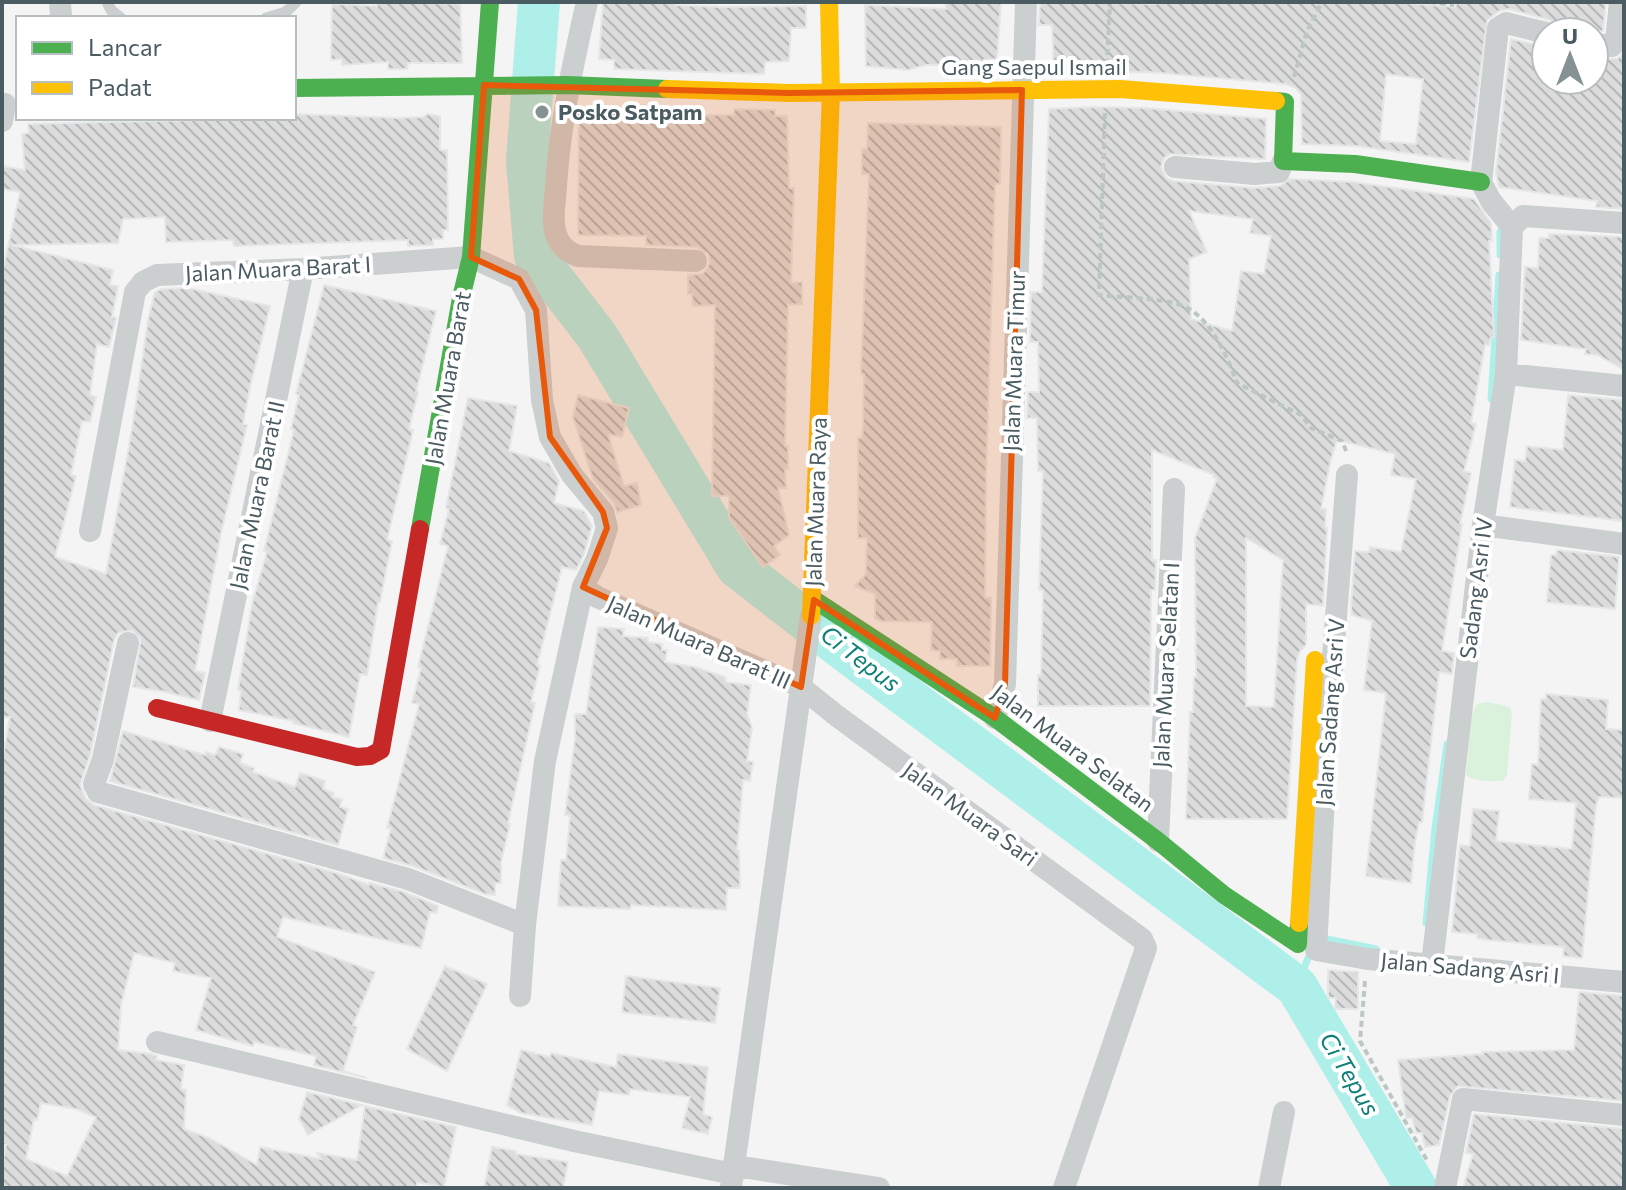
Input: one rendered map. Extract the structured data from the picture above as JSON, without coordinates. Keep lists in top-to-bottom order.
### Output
{
  "streets": {
    "street": [
      "Gang Saepul Ismail",
      "Jalan Muara Barat I",
      "Jalan Muara Timur",
      "Jalan Muara Barat",
      "Jalan Muara Barat II",
      "Jalan Muara Raya",
      "Sadang Asri IV",
      "Jalan Muara Barat III",
      "Jalan Muara Selatan I",
      "Jalan Sadang Asri V",
      "Jalan Muara Selatan",
      "Jalan Muara Sari",
      "Jalan Sadang Asri I"
    ]
  },
  "crossings": [
    ["Gang Saepul Ismail", "Jalan Muara Timur"],
    ["Gang Saepul Ismail", "Jalan Muara Barat"],
    ["Gang Saepul Ismail", "Jalan Muara Raya"],
    ["Jalan Muara Barat I", "Jalan Muara Barat"],
    ["Jalan Muara Barat I", "Jalan Muara Barat II"],
    ["Jalan Muara Timur", "Jalan Muara Selatan"],
    ["Jalan Muara Barat", "Jalan Muara Barat II"],
    ["Jalan Muara Raya", "Jalan Muara Barat III"],
    ["Jalan Muara Raya", "Jalan Muara Selatan"],
    ["Jalan Muara Raya", "Jalan Muara Sari"],
    ["Sadang Asri IV", "Jalan Sadang Asri I"],
    ["Jalan Muara Barat III", "Jalan Muara Sari"],
    ["Jalan Muara Selatan I", "Jalan Muara Selatan"],
    ["Jalan Sadang Asri V", "Jalan Muara Selatan"],
    ["Jalan Sadang Asri V", "Jalan Sadang Asri I"],
    ["Jalan Muara Selatan", "Jalan Sadang Asri I"]
  ],
  "water": ["Ci Tepus"],
  "places": ["Posko Satpam"],
  "legend": ["Lancar", "Padat"],
  "north": "top"
}
